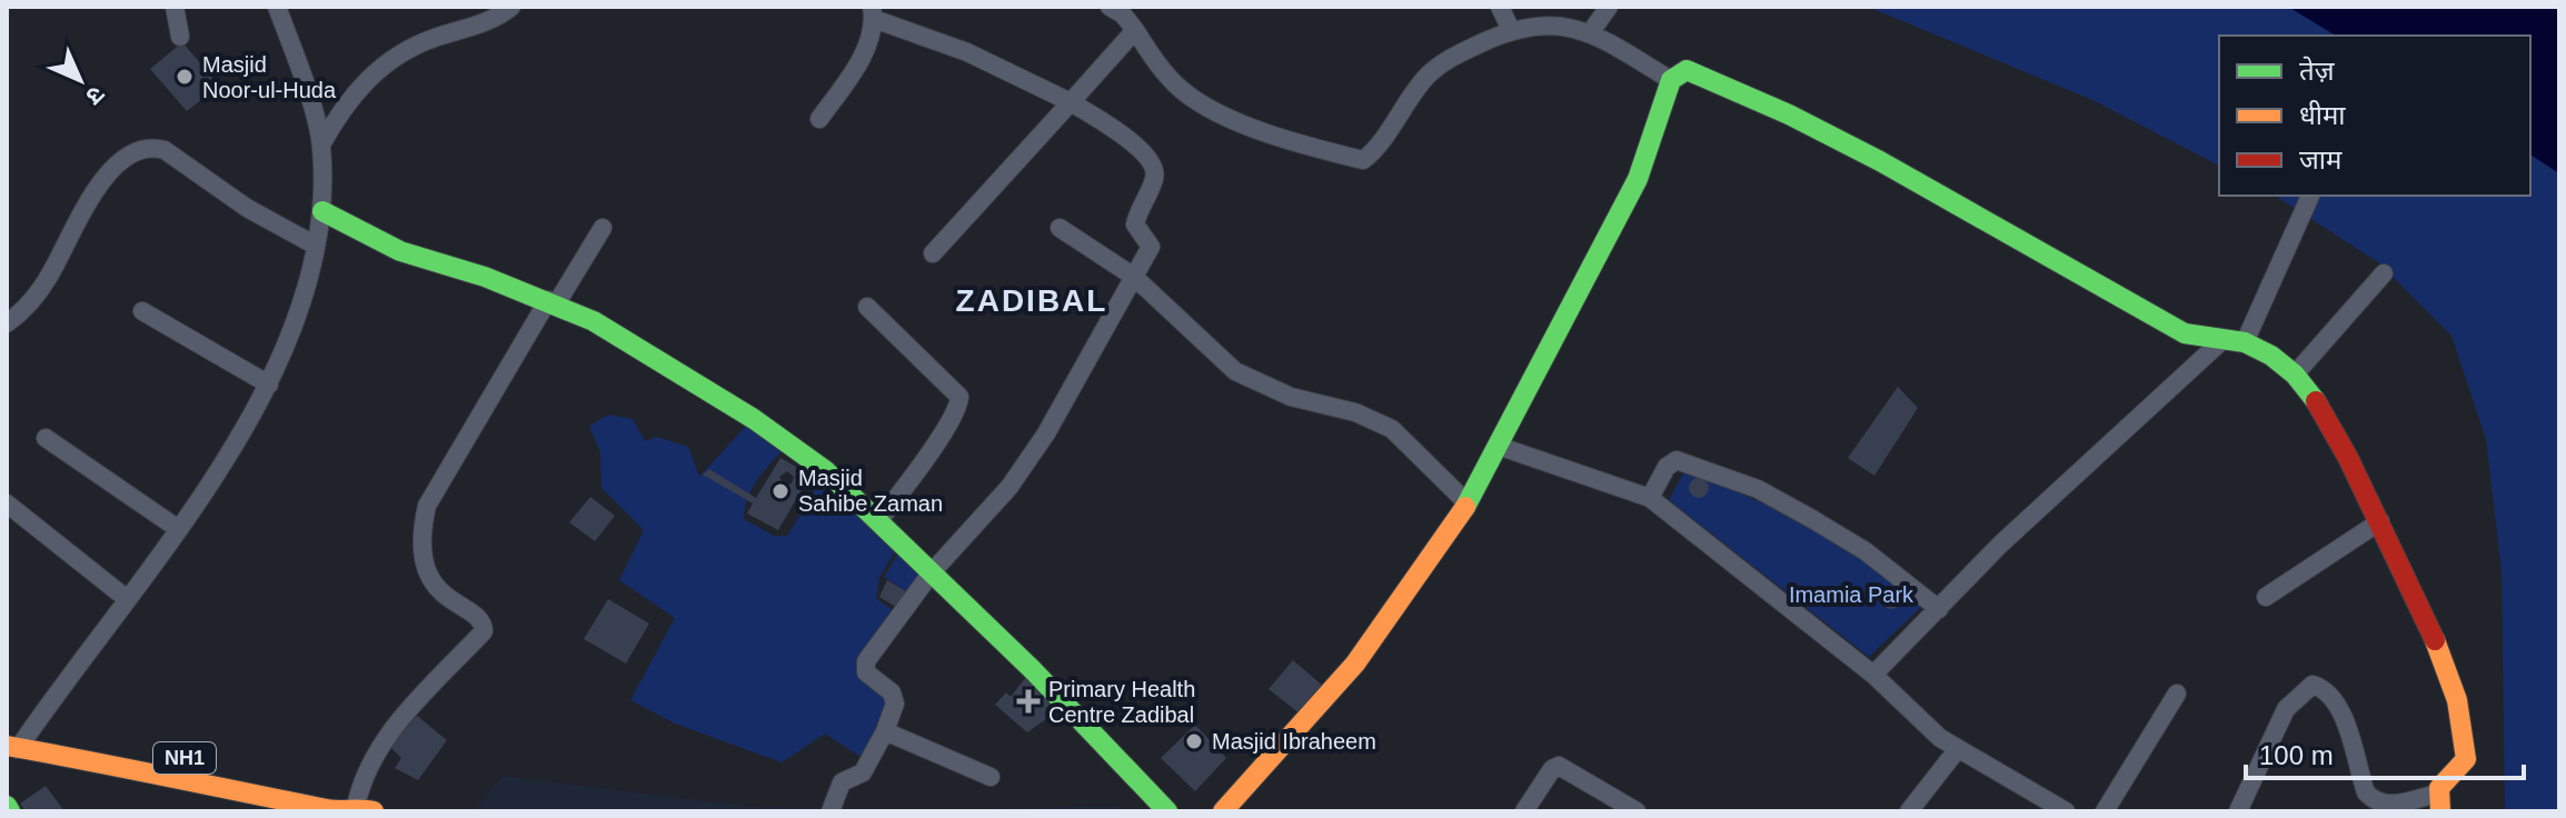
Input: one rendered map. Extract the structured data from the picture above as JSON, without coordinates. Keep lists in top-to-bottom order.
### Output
{
  "streets": {
    "main road": ["NH1"]
  },
  "districts": ["ZADIBAL"],
  "parks": ["Imamia Park"],
  "places": {
    "other": ["Masjid Noor-ul-Huda", "Masjid Sahibe Zaman", "Masjid Ibraheem"],
    "health": ["Primary Health Centre Zadibal"]
  },
  "legend": ["तेज़", "धीमा", "जाम"],
  "scale_bar": "100 m",
  "north": "bottom right"
}
